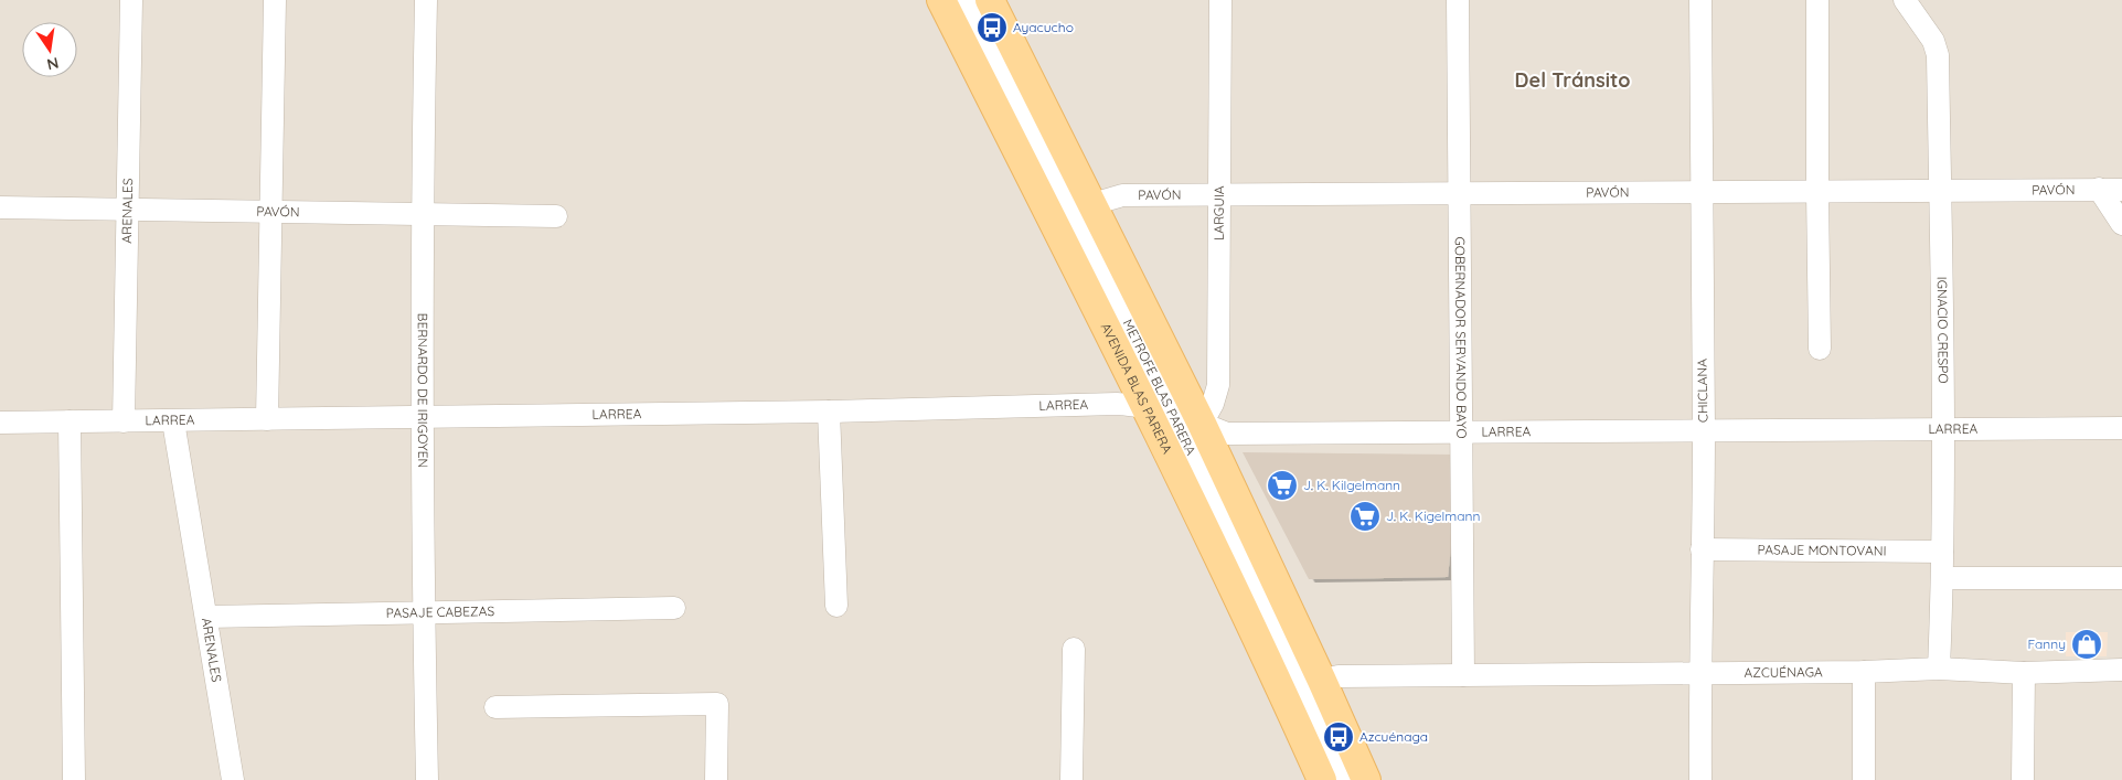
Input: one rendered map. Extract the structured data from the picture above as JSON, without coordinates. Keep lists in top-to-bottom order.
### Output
{
  "streets": {
    "main road": ["AVENIDA BLAS PARERA"],
    "street": [
      "PAVÓN",
      "ARENALES",
      "LARGUIA",
      "IGNACIO CRESPO",
      "GOBERNADOR SERVANDO BAYO",
      "METROFE BLAS PARERA",
      "BERNARDO DE IRIGOYEN",
      "CHICLANA",
      "LARREA",
      "PASAJE MONTOVANI",
      "PASAJE CABEZAS",
      "AZCUÉNAGA"
    ]
  },
  "crossings": [
    ["PAVÓN", "ARENALES"],
    ["PAVÓN", "LARGUIA"],
    ["PAVÓN", "IGNACIO CRESPO"],
    ["PAVÓN", "GOBERNADOR SERVANDO BAYO"],
    ["PAVÓN", "AVENIDA BLAS PARERA"],
    ["PAVÓN", "BERNARDO DE IRIGOYEN"],
    ["PAVÓN", "CHICLANA"],
    ["ARENALES", "LARREA"],
    ["ARENALES", "PASAJE CABEZAS"],
    ["LARGUIA", "AVENIDA BLAS PARERA"],
    ["LARGUIA", "LARREA"],
    ["IGNACIO CRESPO", "LARREA"],
    ["IGNACIO CRESPO", "PASAJE MONTOVANI"],
    ["IGNACIO CRESPO", "AZCUÉNAGA"],
    ["GOBERNADOR SERVANDO BAYO", "LARREA"],
    ["GOBERNADOR SERVANDO BAYO", "AZCUÉNAGA"],
    ["METROFE BLAS PARERA", "AVENIDA BLAS PARERA"],
    ["METROFE BLAS PARERA", "LARREA"],
    ["METROFE BLAS PARERA", "AZCUÉNAGA"],
    ["AVENIDA BLAS PARERA", "LARREA"],
    ["AVENIDA BLAS PARERA", "AZCUÉNAGA"],
    ["BERNARDO DE IRIGOYEN", "LARREA"],
    ["BERNARDO DE IRIGOYEN", "PASAJE CABEZAS"],
    ["CHICLANA", "LARREA"],
    ["CHICLANA", "PASAJE MONTOVANI"],
    ["CHICLANA", "AZCUÉNAGA"]
  ],
  "districts": ["Del Tránsito"],
  "places": {
    "bus stop": ["Ayacucho", "Azcuénaga"],
    "supermarket": ["J. K. Kilgelmann", "J. K. Kigelmann"],
    "shop": ["Fanny"]
  },
  "north": "bottom"
}
